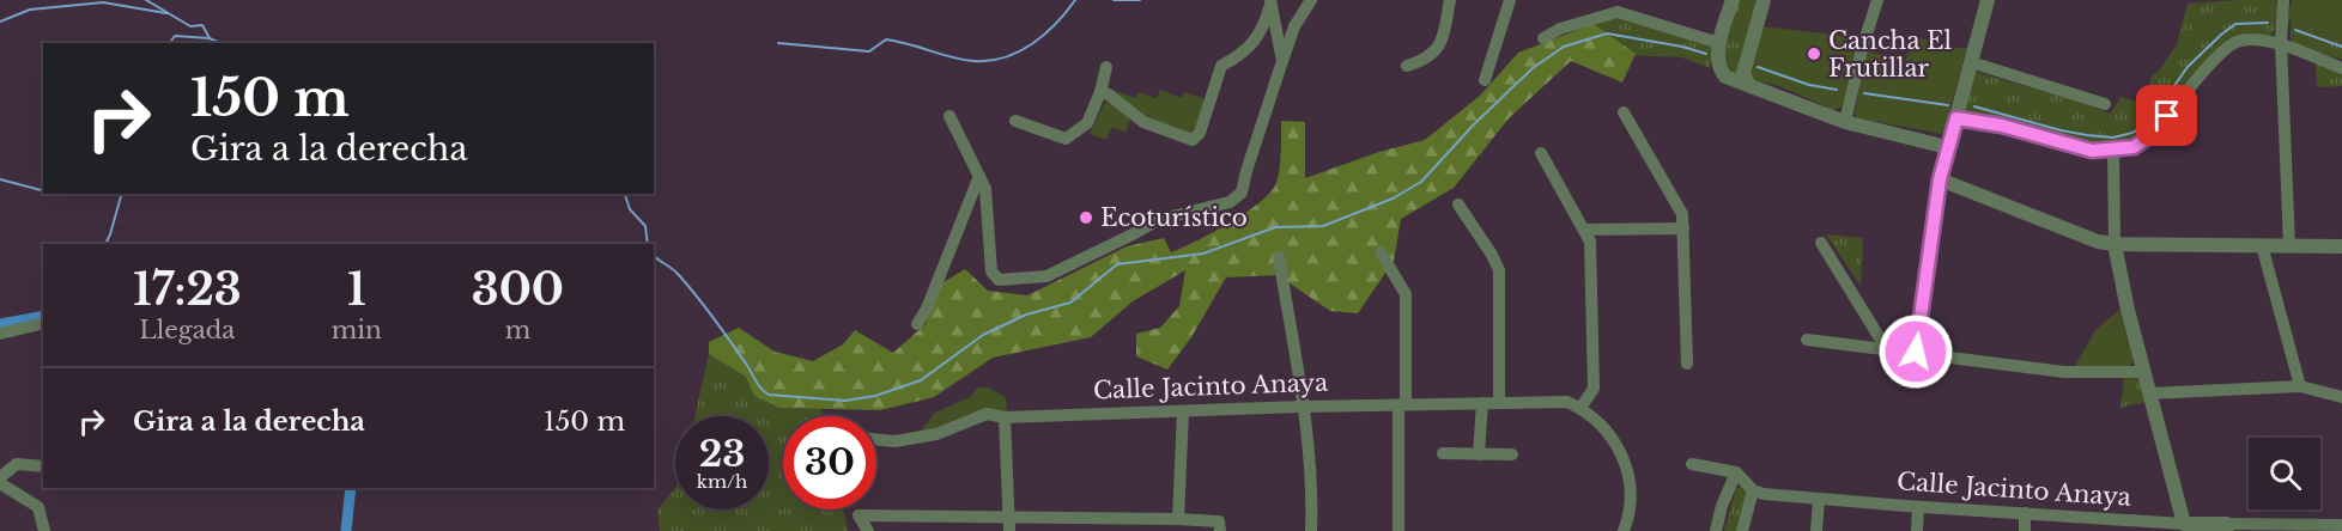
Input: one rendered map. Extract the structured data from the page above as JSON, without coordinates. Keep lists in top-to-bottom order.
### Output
{
  "streets": {
    "street": ["Calle Jacinto Anaya"]
  },
  "places": ["Cancha El Frutillar", "Ecoturístico"],
  "page": {
    "turn": ["150 m", "Gira a la derecha"],
    "eta": [
      "17:23",
      "Llegada",
      "1",
      "min",
      "300",
      "m"
    ],
    "list": [
      {
        "name": "Gira a la derecha",
        "value": "150 m"
      }
    ],
    "speed": "23 km/h",
    "limit": "30"
  }
}
